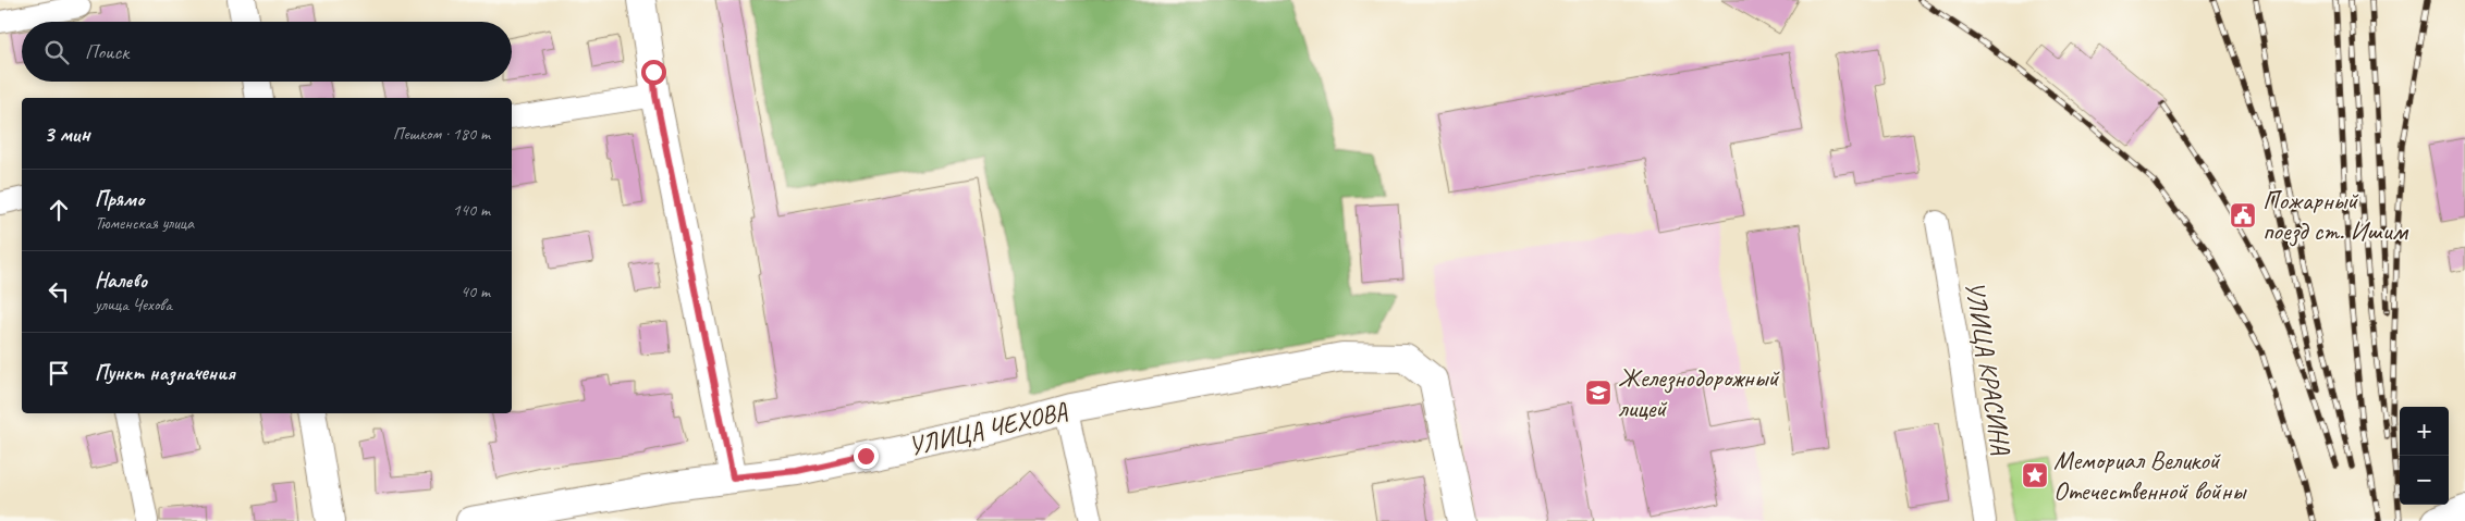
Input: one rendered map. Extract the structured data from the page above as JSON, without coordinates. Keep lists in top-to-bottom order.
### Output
{
  "streets": {
    "main road": ["УЛИЦА ЧЕХОВА"],
    "street": ["УЛИЦА КРАСИНА"]
  },
  "places": {
    "public building": ["Пожарный поезд ст. Ишим"],
    "school or university": ["Железнодорожный лицей"],
    "place": ["Мемориал Великой Отечественной войны"]
  },
  "page": {
    "search": "Поиск",
    "heading": ["3 мин", "Пешком · 180 m"],
    "list": [
      ["Прямо", "Тюменская улица", "140 m"],
      ["Налево", "улица Чехова", "40 m"],
      "Пункт назначения"
    ],
    "map_buttons": ["+", "−"]
  }
}
